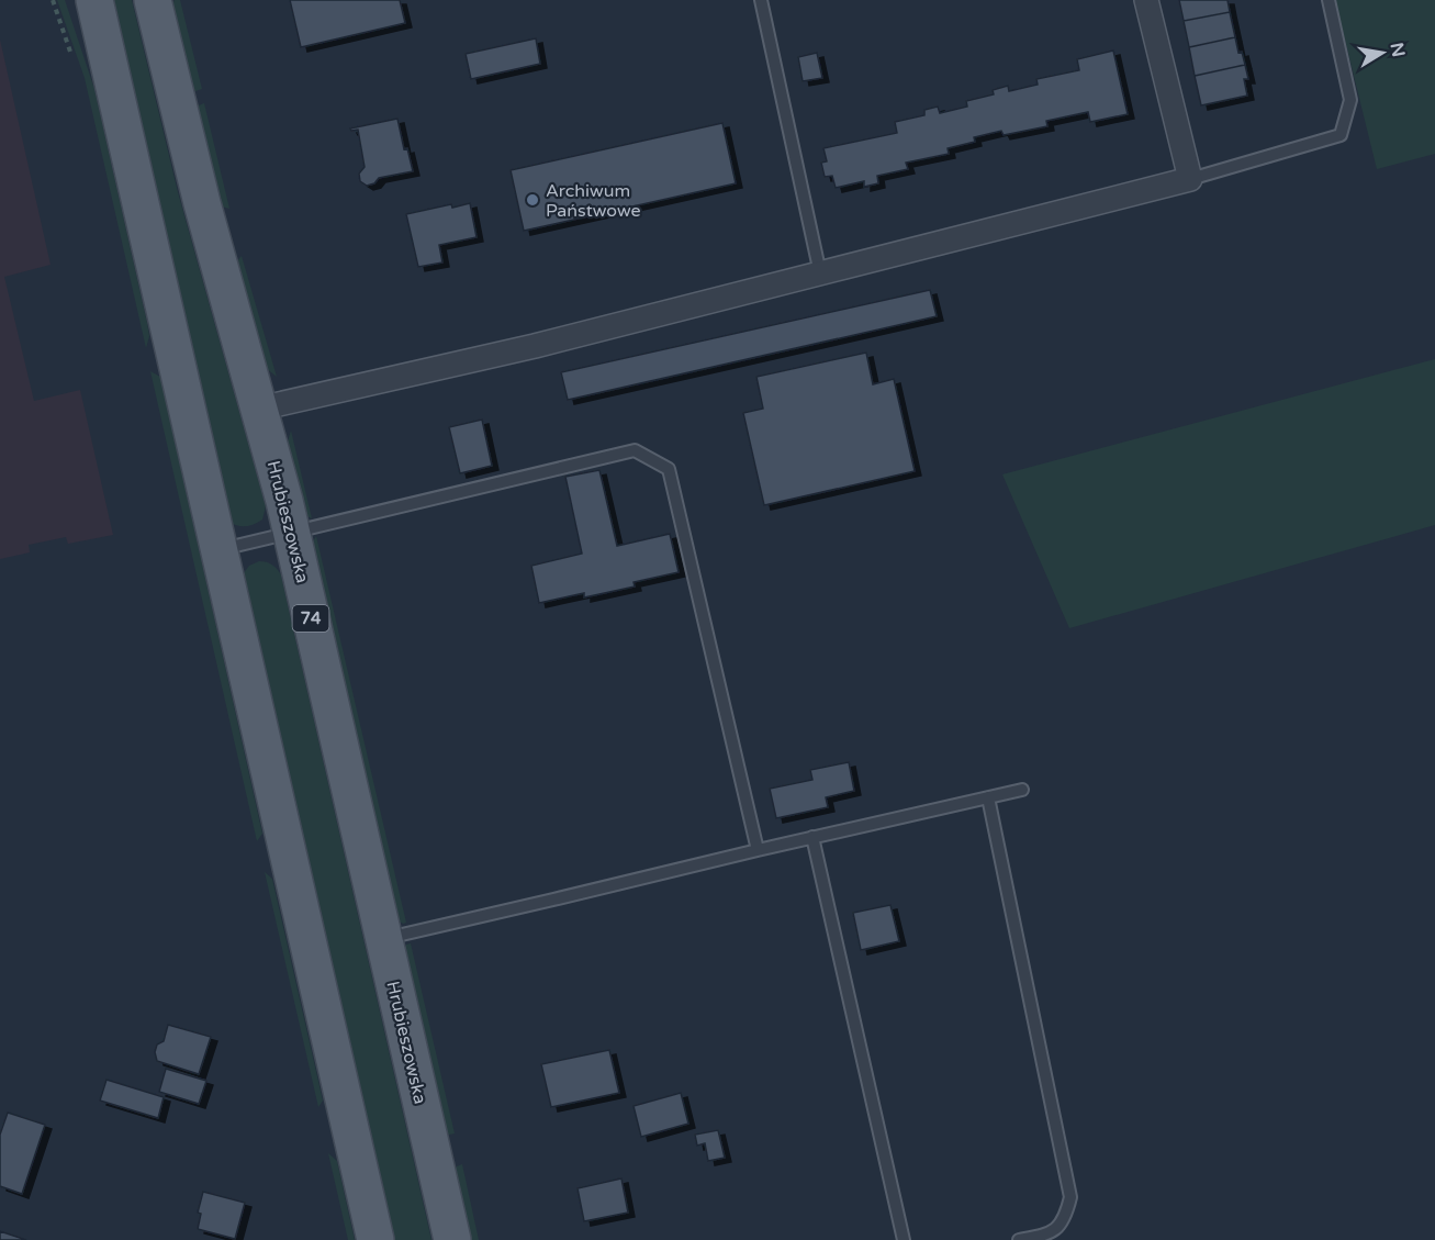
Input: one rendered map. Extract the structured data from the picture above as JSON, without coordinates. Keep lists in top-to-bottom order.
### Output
{
  "streets": {
    "main road": ["Hrubieszowska", "74"]
  },
  "places": ["Archiwum Państwowe"],
  "north": "right"
}
